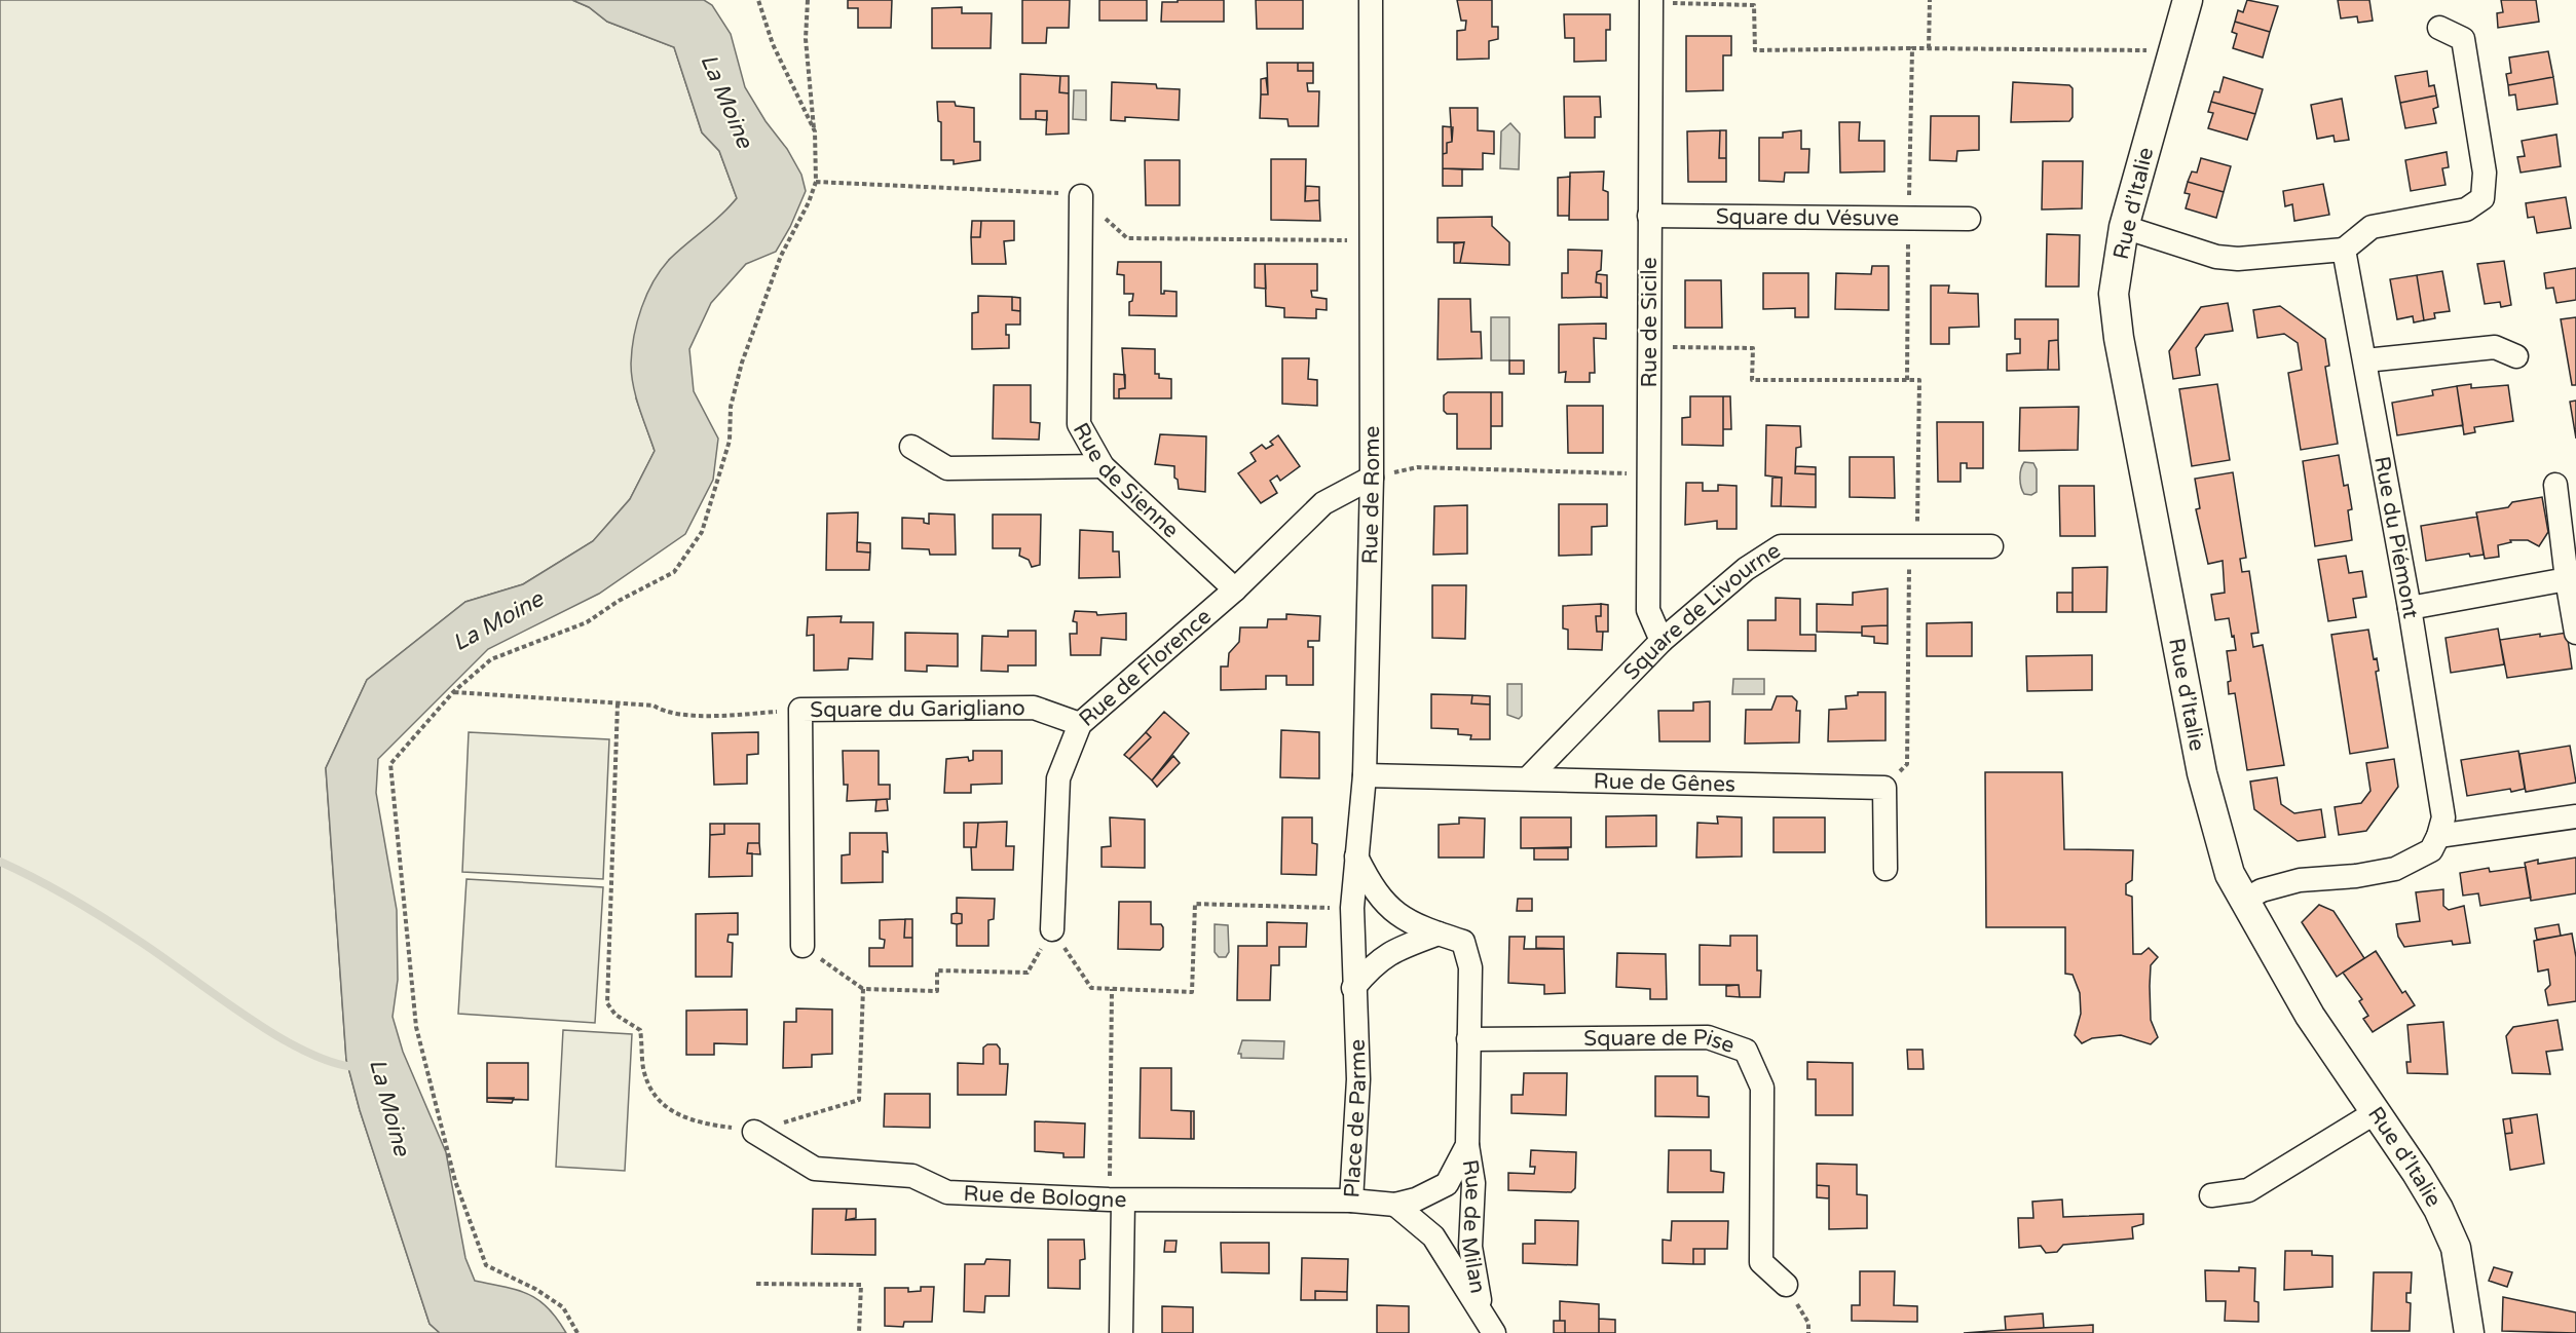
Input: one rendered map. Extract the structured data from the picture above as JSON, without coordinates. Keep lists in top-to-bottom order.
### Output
{
  "streets": {
    "street": [
      "Rue d’Italie",
      "Square du Vésuve",
      "Rue de Sicile",
      "Rue de Sienne",
      "Rue de Rome",
      "Rue du Piémont",
      "Square de Livourne",
      "Rue de Florence",
      "Square du Garigliano",
      "Rue de Gênes",
      "Square de Pise",
      "Place de Parme",
      "Rue de Bologne",
      "Rue de Milan"
    ]
  },
  "crossings": [
    ["Square du Vésuve", "Rue de Sicile"],
    ["Rue de Sicile", "Square de Livourne"],
    ["Rue de Sienne", "Rue de Florence"],
    ["Rue de Rome", "Rue de Florence"],
    ["Rue de Rome", "Rue de Gênes"],
    ["Rue de Rome", "Place de Parme"],
    ["Square de Livourne", "Rue de Gênes"],
    ["Rue de Florence", "Square du Garigliano"],
    ["Square de Pise", "Place de Parme"],
    ["Place de Parme", "Rue de Bologne"],
    ["Place de Parme", "Rue de Milan"]
  ],
  "water": ["La Moine"]
}
